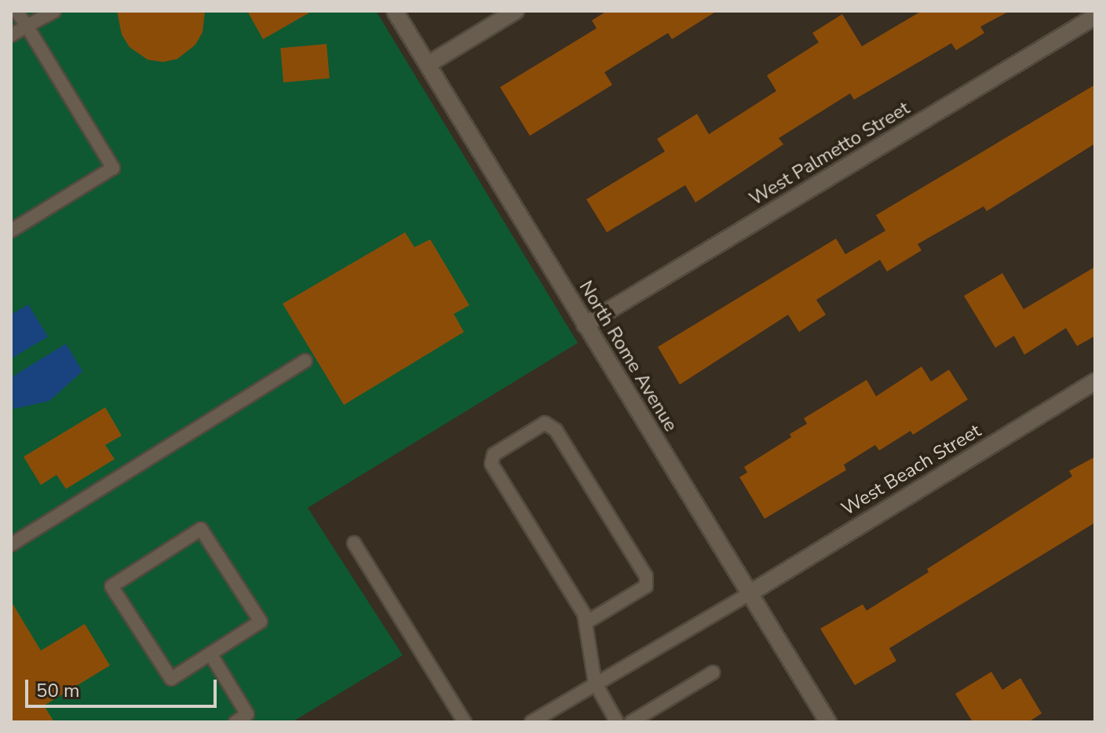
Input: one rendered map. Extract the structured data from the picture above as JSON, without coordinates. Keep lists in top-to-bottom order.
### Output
{
  "streets": {
    "street": ["West Palmetto Street", "North Rome Avenue", "West Beach Street"]
  },
  "crossings": [
    ["West Palmetto Street", "North Rome Avenue"],
    ["North Rome Avenue", "West Beach Street"]
  ],
  "scale_bar": "50 m"
}
